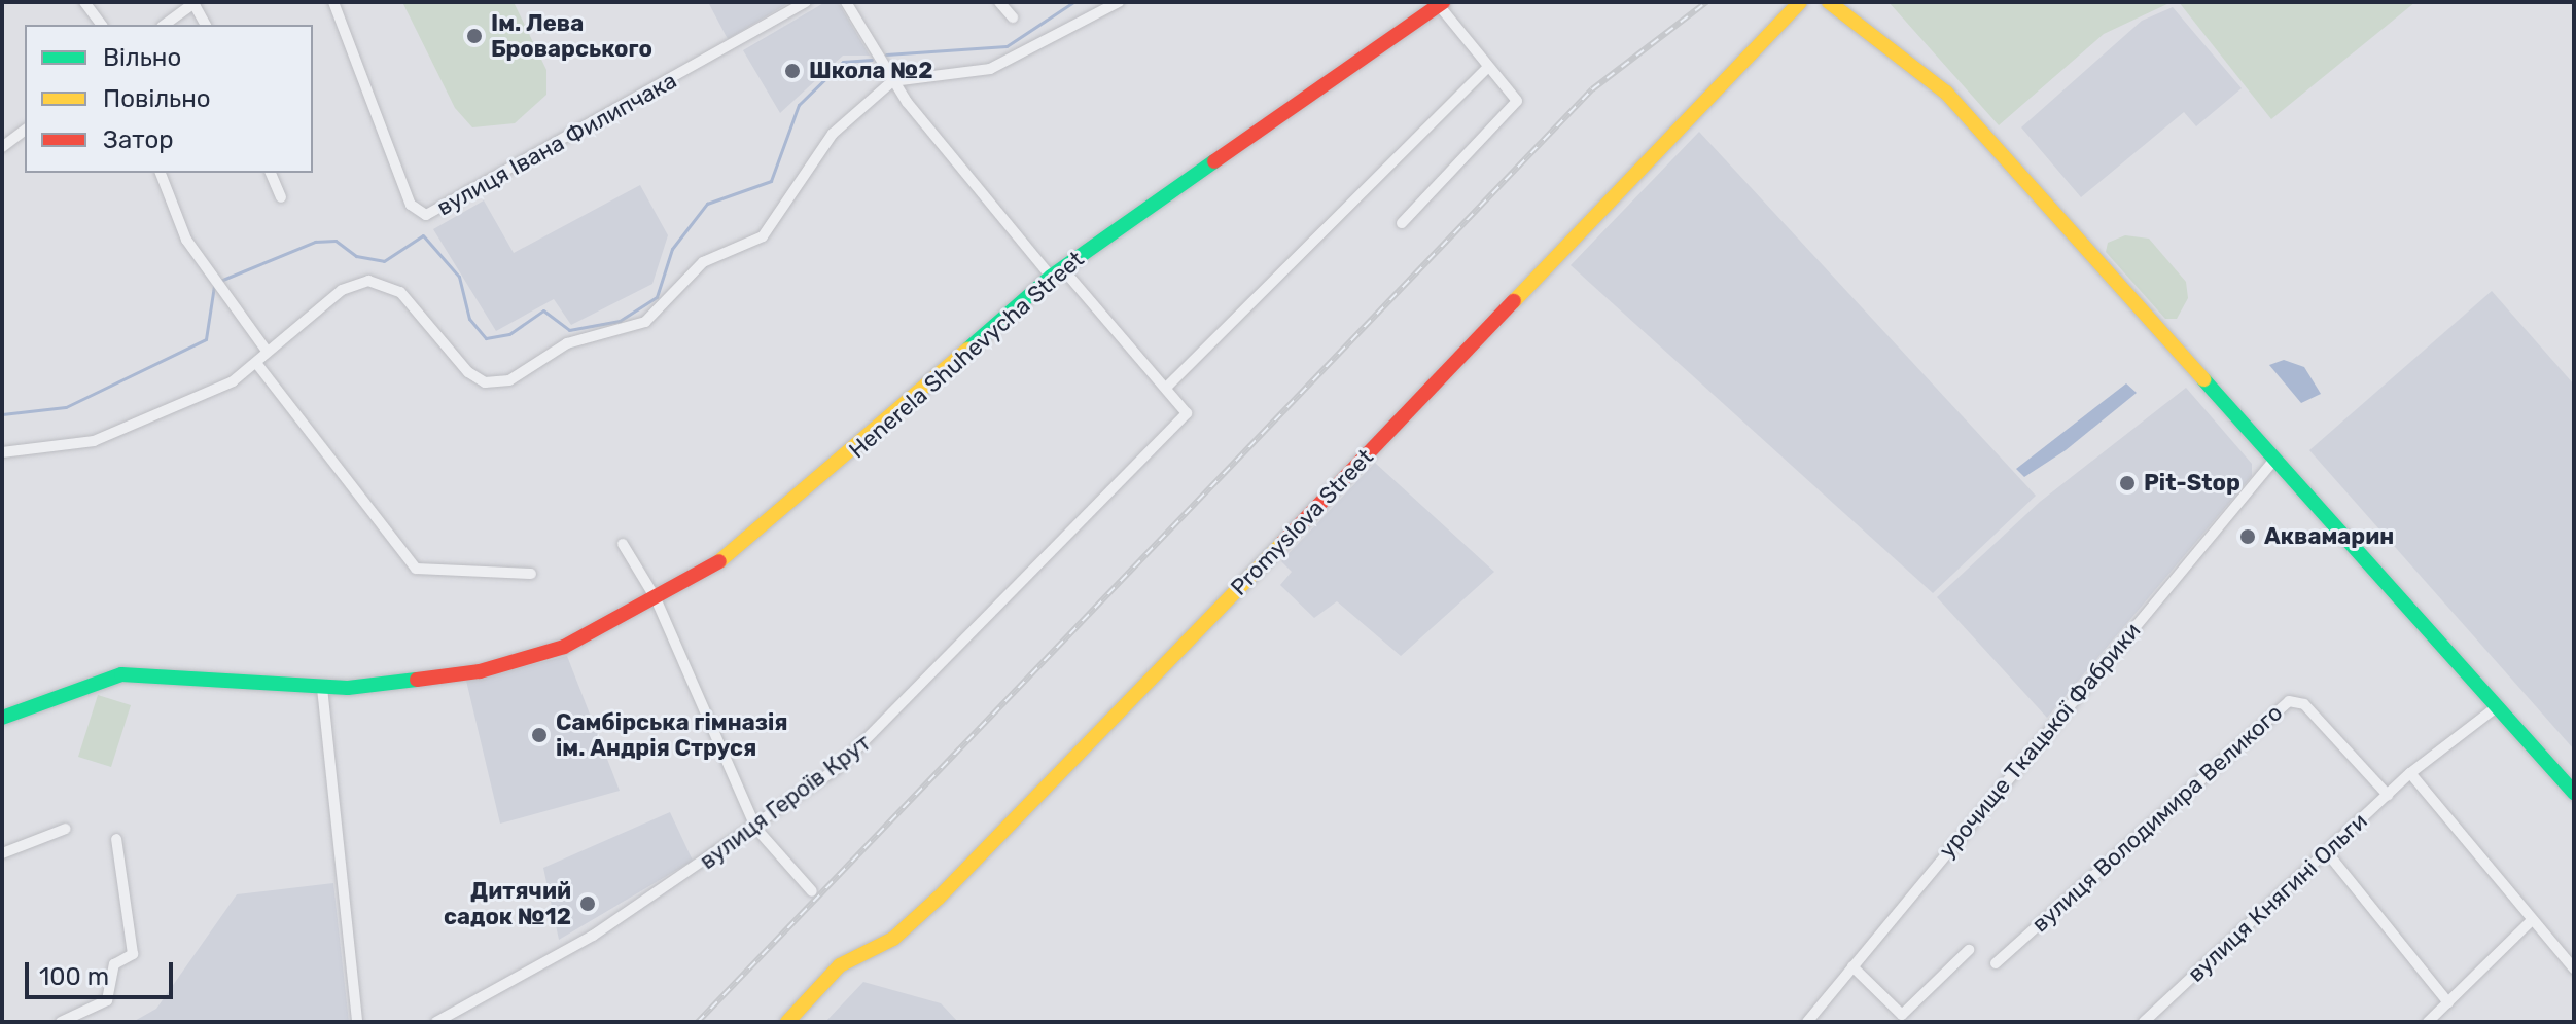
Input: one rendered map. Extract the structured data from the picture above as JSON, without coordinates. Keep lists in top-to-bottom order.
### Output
{
  "streets": {
    "street": [
      "вулиця Івана Филипчака",
      "Henerela Shuhevycha Street",
      "Promyslova Street",
      "урочище Ткацької Фабрики",
      "вулиця Героїв Крут",
      "вулиця Володимира Великого",
      "вулиця Княгині Ольги"
    ]
  },
  "crossings": [
    ["вулиця Володимира Великого", "вулиця Княгині Ольги"]
  ],
  "places": [
    "Ім. Лева Броварського",
    "Школа №2",
    "Pit-Stop",
    "Аквамарин",
    "Самбірська гімназія ім. Андрія Струся",
    "Дитячий садок №12"
  ],
  "legend": ["Вільно", "Повільно", "Затор"],
  "scale_bar": "100 m"
}
